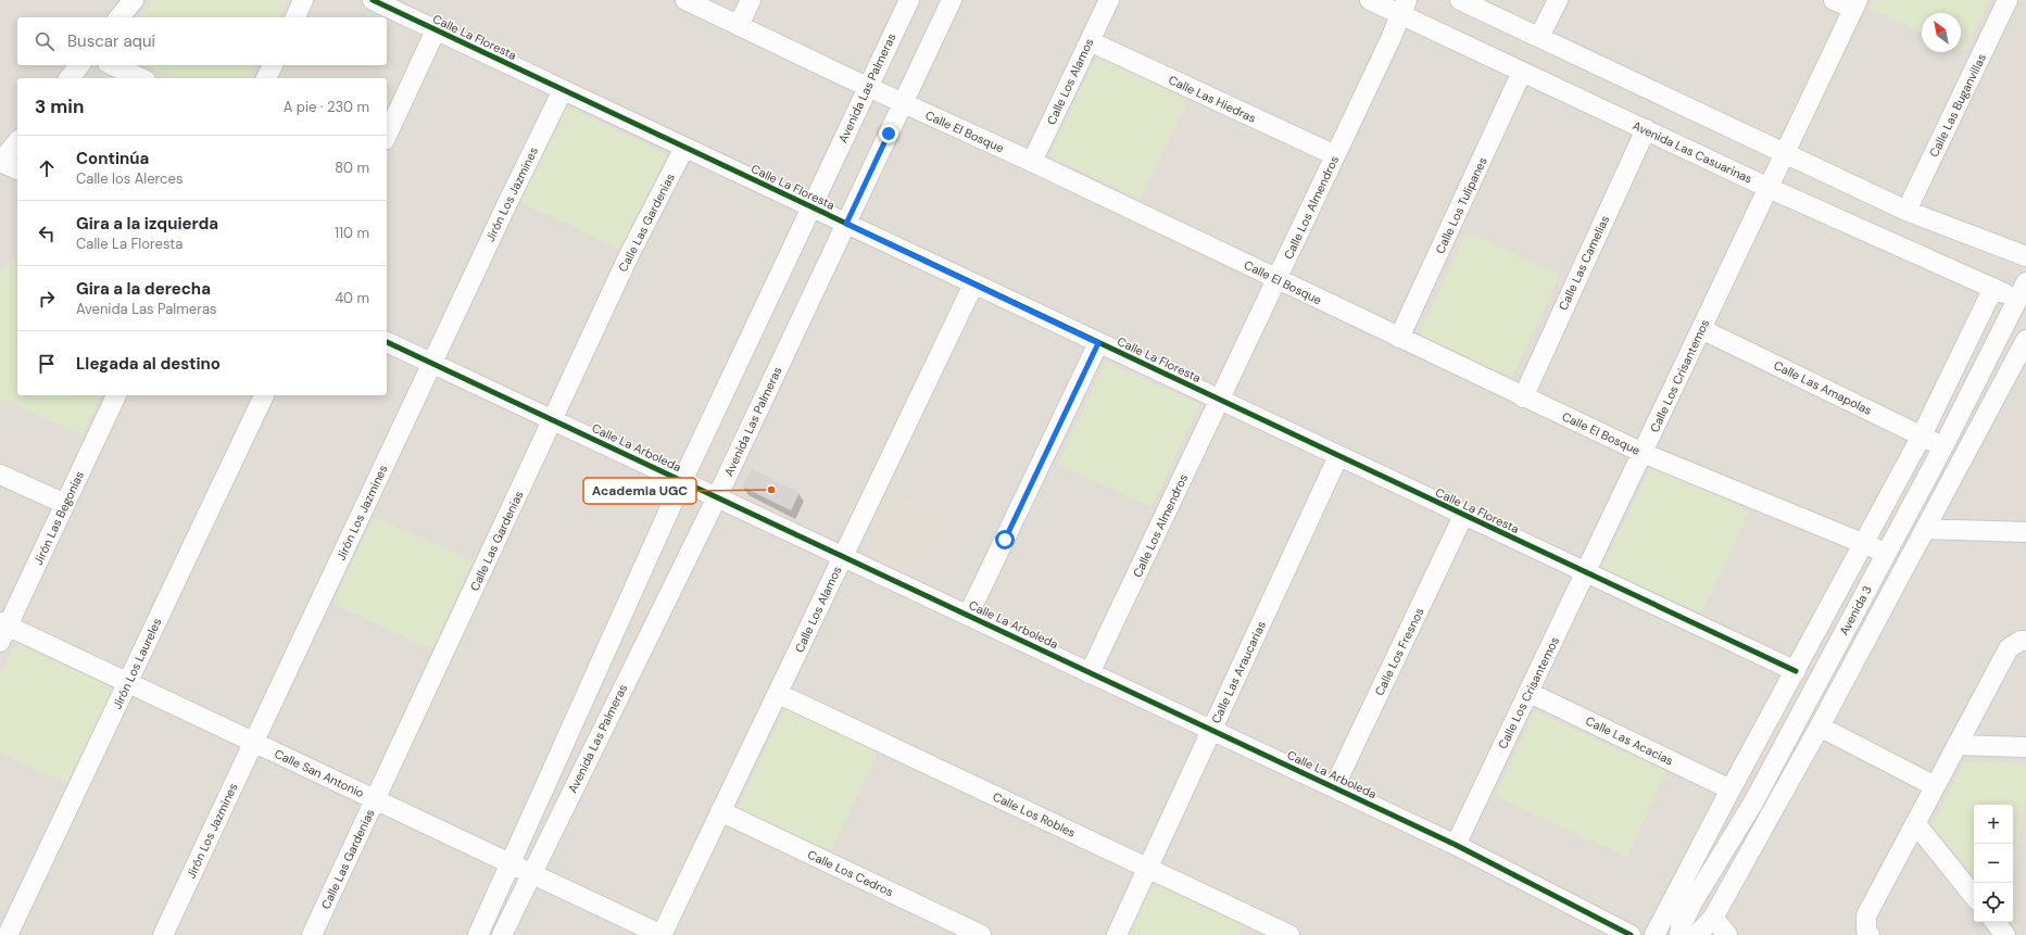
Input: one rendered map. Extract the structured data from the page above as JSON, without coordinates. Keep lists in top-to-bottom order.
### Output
{
  "streets": {
    "street": [
      "Calle La Floresta",
      "Calle Los Alamos",
      "Avenida Las Palmeras",
      "Calle Las Hiedras",
      "Calle Las Buganvillas",
      "Calle El Bosque",
      "Avenida Las Casuarinas",
      "Jirón Los Jazmines",
      "Calle Los Tulipanes",
      "Calle Los Almendros",
      "Calle Las Gardenias",
      "Calle Las Camelias",
      "Calle Los Crisantemos",
      "Calle Las Amapolas",
      "Calle La Arboleda",
      "Jirón Las Begonias",
      "Avenida 3",
      "Calle Los Fresnos",
      "Jirón Los Laureles",
      "Calle Las Araucarias",
      "Calle Las Acacias",
      "Calle San Antonio",
      "Calle Los Robles",
      "Calle Los Cedros"
    ]
  },
  "crossings": [
    ["Calle La Floresta", "Calle Los Alamos"],
    ["Calle La Floresta", "Avenida Las Palmeras"],
    ["Calle La Floresta", "Jirón Los Jazmines"],
    ["Calle La Floresta", "Calle Los Almendros"],
    ["Calle La Floresta", "Calle Las Gardenias"],
    ["Calle La Floresta", "Calle Los Crisantemos"],
    ["Calle La Floresta", "Calle Los Fresnos"],
    ["Calle La Floresta", "Calle Las Araucarias"],
    ["Calle Los Alamos", "Calle Las Hiedras"],
    ["Calle Los Alamos", "Calle El Bosque"],
    ["Calle Los Alamos", "Calle La Arboleda"],
    ["Calle Los Alamos", "Calle San Antonio"],
    ["Calle Los Alamos", "Calle Los Robles"],
    ["Calle Los Alamos", "Calle Los Cedros"],
    ["Avenida Las Palmeras", "Calle El Bosque"],
    ["Avenida Las Palmeras", "Calle La Arboleda"],
    ["Avenida Las Palmeras", "Calle San Antonio"],
    ["Calle Las Hiedras", "Calle Los Almendros"],
    ["Calle El Bosque", "Calle Los Tulipanes"],
    ["Calle El Bosque", "Calle Los Almendros"],
    ["Calle El Bosque", "Calle Las Camelias"],
    ["Calle El Bosque", "Calle Los Crisantemos"],
    ["Calle El Bosque", "Avenida 3"],
    ["Avenida Las Casuarinas", "Calle Los Tulipanes"],
    ["Avenida Las Casuarinas", "Calle Los Almendros"],
    ["Avenida Las Casuarinas", "Calle Las Camelias"],
    ["Avenida Las Casuarinas", "Calle Los Crisantemos"],
    ["Avenida Las Casuarinas", "Avenida 3"],
    ["Jirón Los Jazmines", "Calle La Arboleda"],
    ["Jirón Los Jazmines", "Calle San Antonio"],
    ["Calle Los Almendros", "Calle La Arboleda"],
    ["Calle Las Gardenias", "Calle La Arboleda"],
    ["Calle Las Gardenias", "Calle San Antonio"],
    ["Calle Los Crisantemos", "Calle Las Amapolas"],
    ["Calle Los Crisantemos", "Calle La Arboleda"],
    ["Calle Los Crisantemos", "Calle Las Acacias"],
    ["Calle Las Amapolas", "Avenida 3"],
    ["Calle La Arboleda", "Calle Los Fresnos"],
    ["Calle La Arboleda", "Calle Las Araucarias"],
    ["Jirón Las Begonias", "Calle San Antonio"],
    ["Jirón Los Laureles", "Calle San Antonio"],
    ["Calle Las Araucarias", "Calle Los Robles"]
  ],
  "places": ["Academia UGC"],
  "north": "top left",
  "page": {
    "search": "Buscar aquí",
    "heading": ["3 min", "A pie · 230 m"],
    "list": [
      ["Continúa", "Calle los Alerces", "80 m"],
      ["Gira a la izquierda", "Calle La Floresta", "110 m"],
      ["Gira a la derecha", "Avenida Las Palmeras", "40 m"],
      "Llegada al destino"
    ],
    "map_buttons": ["+", "−"]
  }
}
